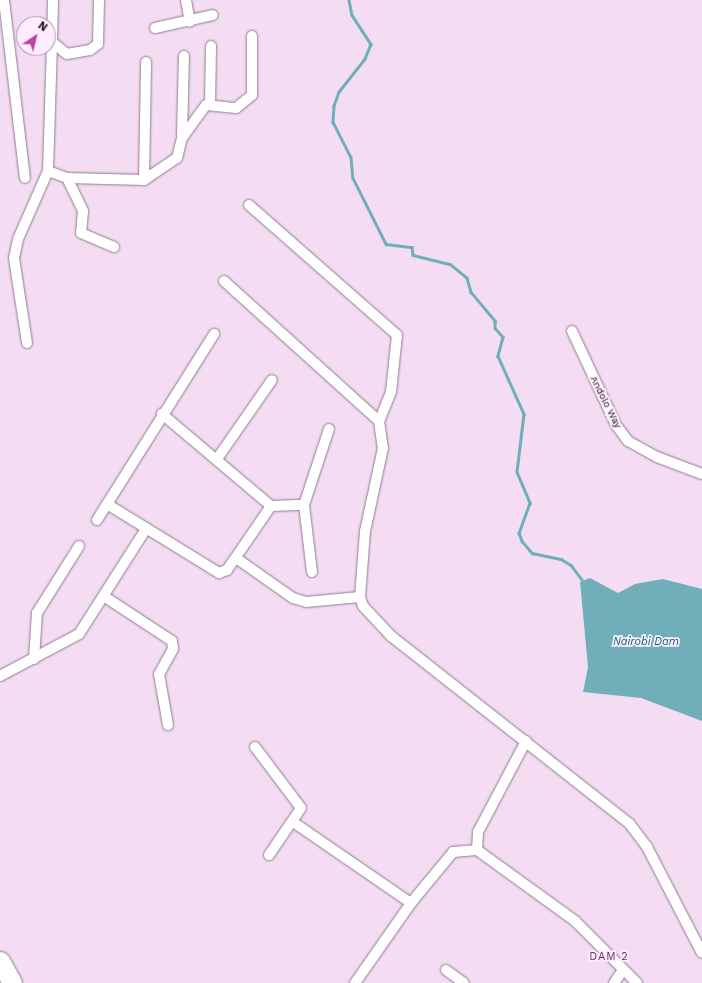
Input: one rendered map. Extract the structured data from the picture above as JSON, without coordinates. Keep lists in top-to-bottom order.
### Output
{
  "streets": {
    "street": ["Andolo Way"]
  },
  "districts": ["DAM 2"],
  "water": ["Nairobi Dam"],
  "north": "top right"
}
